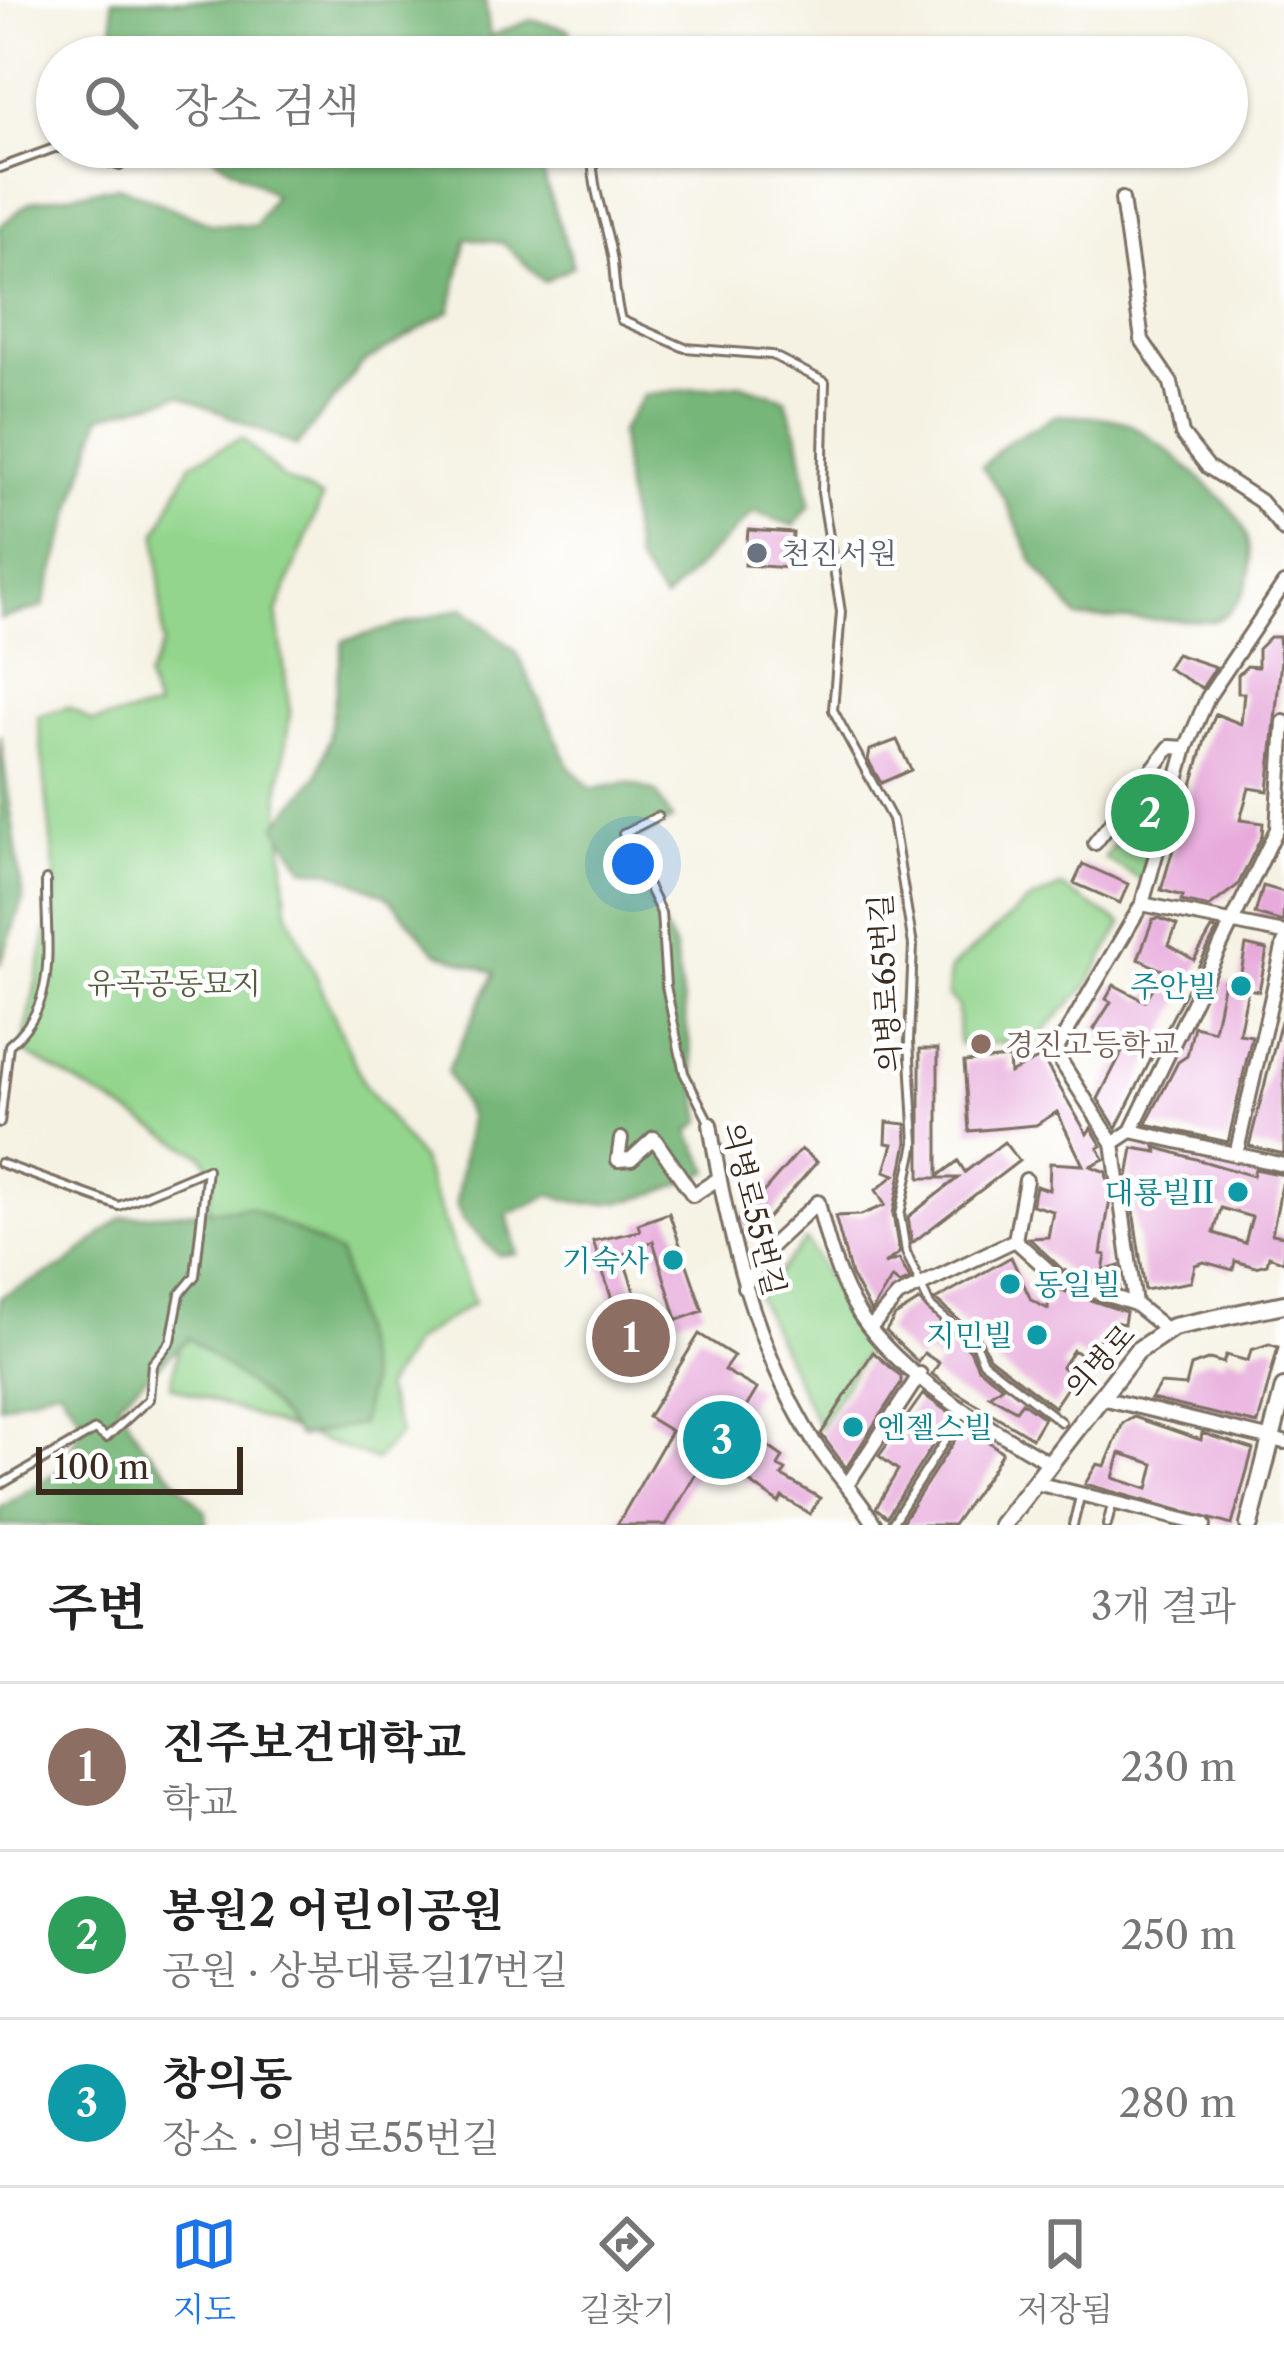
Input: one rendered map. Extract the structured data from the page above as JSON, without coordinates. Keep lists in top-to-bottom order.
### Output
{
  "streets": {
    "street": ["의병로55번길", "의병로"],
    "lane": ["의병로65번길"]
  },
  "parks": ["유곡공동묘지"],
  "places": [
    "천진서원",
    "주안빌",
    "경진고등학교",
    "대룡빌II",
    "기숙사",
    "동일빌",
    "지민빌",
    "엔젤스빌"
  ],
  "scale_bar": "100 m",
  "page": {
    "search": "장소 검색",
    "pins": ["2", "1", "3"],
    "scale": "100 m",
    "heading": ["주변", "3개 결과"],
    "list": [
      {
        "mark": "1",
        "name": "진주보건대학교",
        "note": "학교",
        "value": "230 m"
      },
      {
        "mark": "2",
        "name": "봉원2 어린이공원",
        "note": "공원 · 상봉대룡길17번길",
        "value": "250 m"
      },
      {
        "mark": "3",
        "name": "창의동",
        "note": "장소 · 의병로55번길",
        "value": "280 m"
      }
    ],
    "nav": ["지도", "길찾기", "저장됨"]
  }
}
